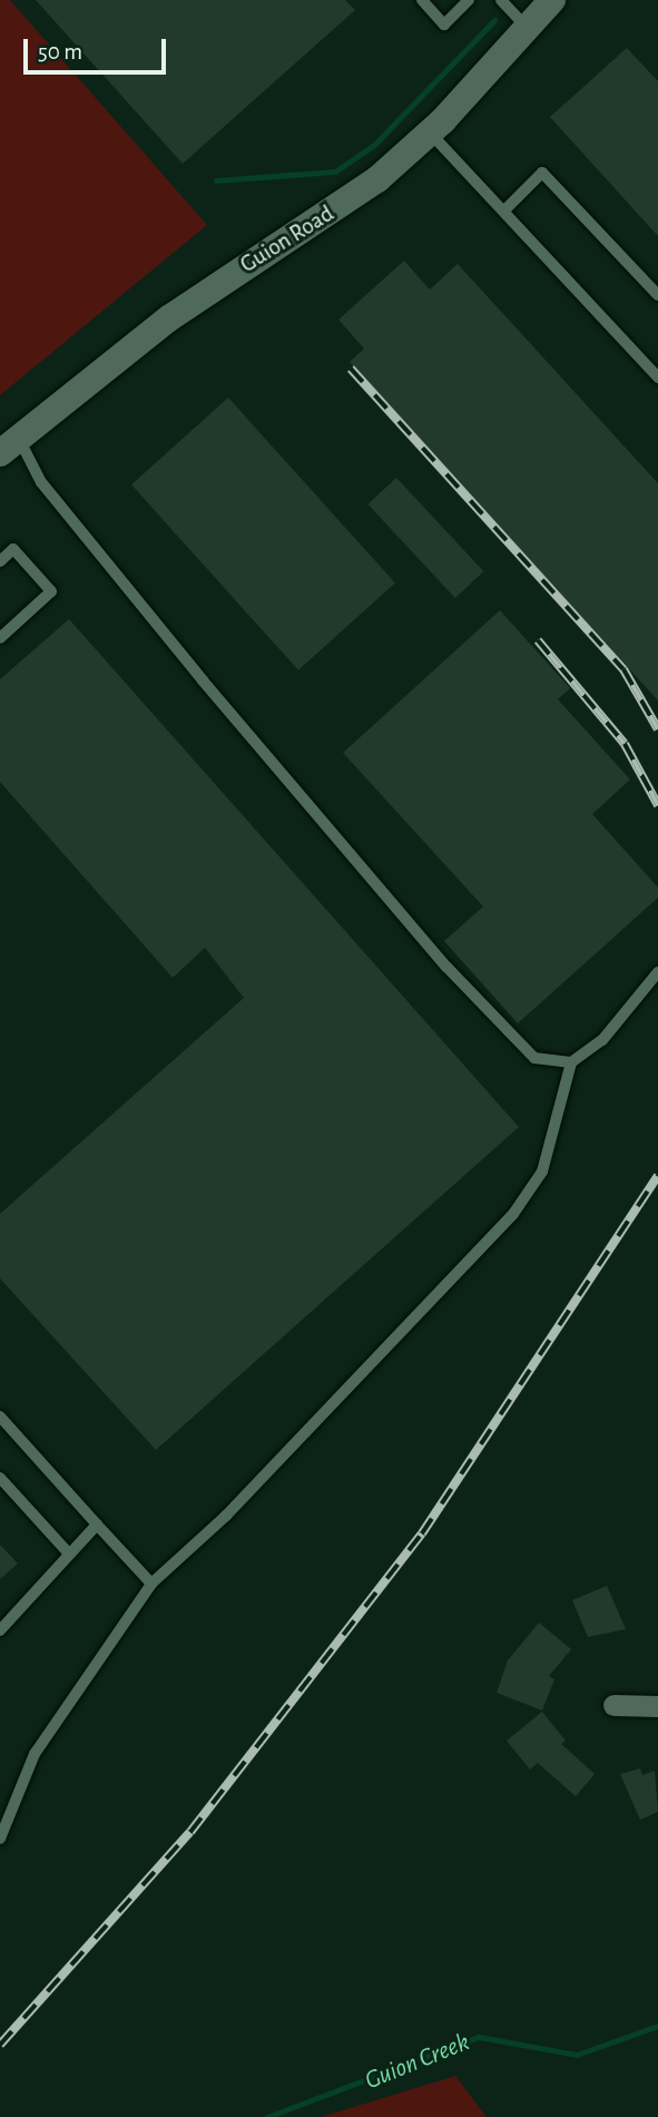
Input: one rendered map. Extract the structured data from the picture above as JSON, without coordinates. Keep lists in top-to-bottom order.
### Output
{
  "streets": {
    "street": ["Guion Road"]
  },
  "water": ["Guion Creek"],
  "scale_bar": "50 m"
}
